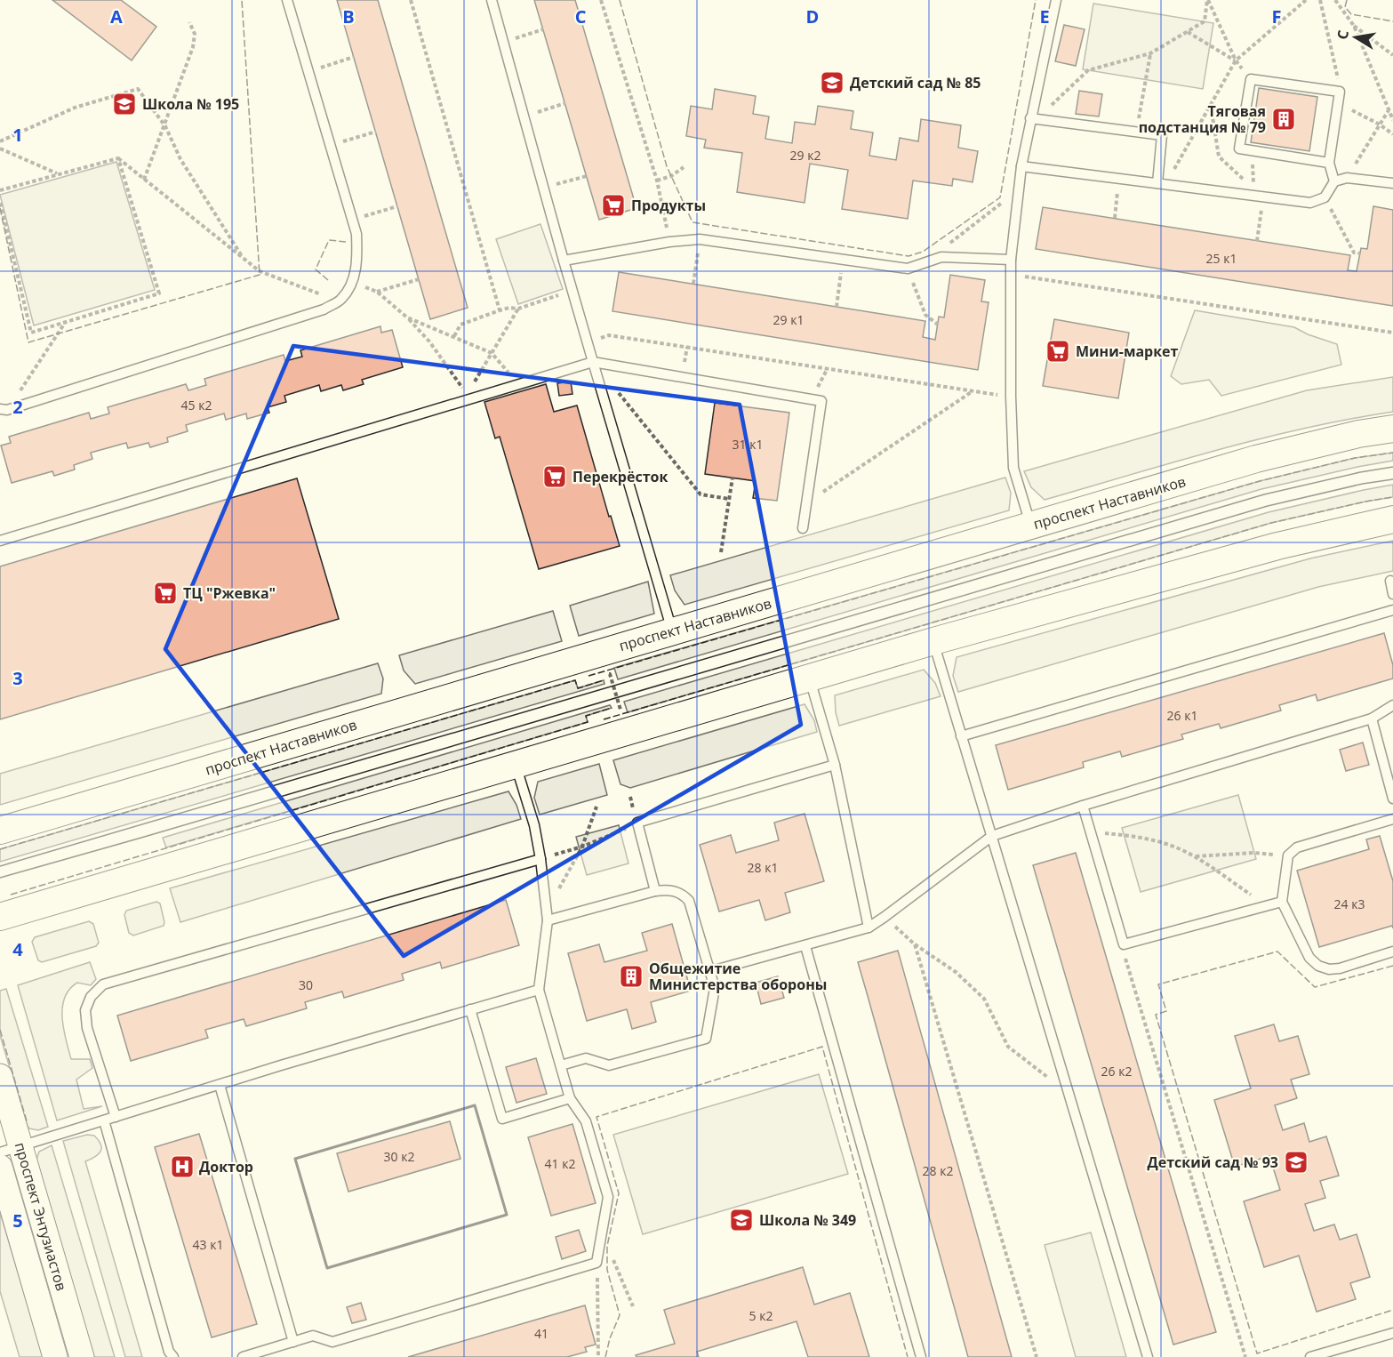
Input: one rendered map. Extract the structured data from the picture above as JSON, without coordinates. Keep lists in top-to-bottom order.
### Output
{
  "streets": {
    "main road": ["проспект Наставников"],
    "street": ["проспект Энтузиастов"]
  },
  "places": {
    "school or university": [
      "Детский сад № 85",
      "Школа № 195",
      "Детский сад № 93",
      "Школа № 349"
    ],
    "building": ["Тяговая подстанция № 79", "Общежитие Министерства обороны"],
    "supermarket": [
      "Продукты",
      "Мини-маркет",
      "Перекрёсток",
      "ТЦ \"Ржевка\""
    ],
    "hospital": ["Доктор"]
  },
  "house_numbers": [
    "29 к2",
    "25 к1",
    "29 к1",
    "45 к2",
    "31 к1",
    "26 к1",
    "28 к1",
    "24 к3",
    "30",
    "26 к2",
    "30 к2",
    "41 к2",
    "28 к2",
    "43 к1",
    "5 к2",
    "41"
  ],
  "north": "left",
  "grid": {
    "columns": [
      "A",
      "B",
      "C",
      "D",
      "E",
      "F"
    ],
    "rows": [
      "1",
      "2",
      "3",
      "4",
      "5"
    ]
  }
}
